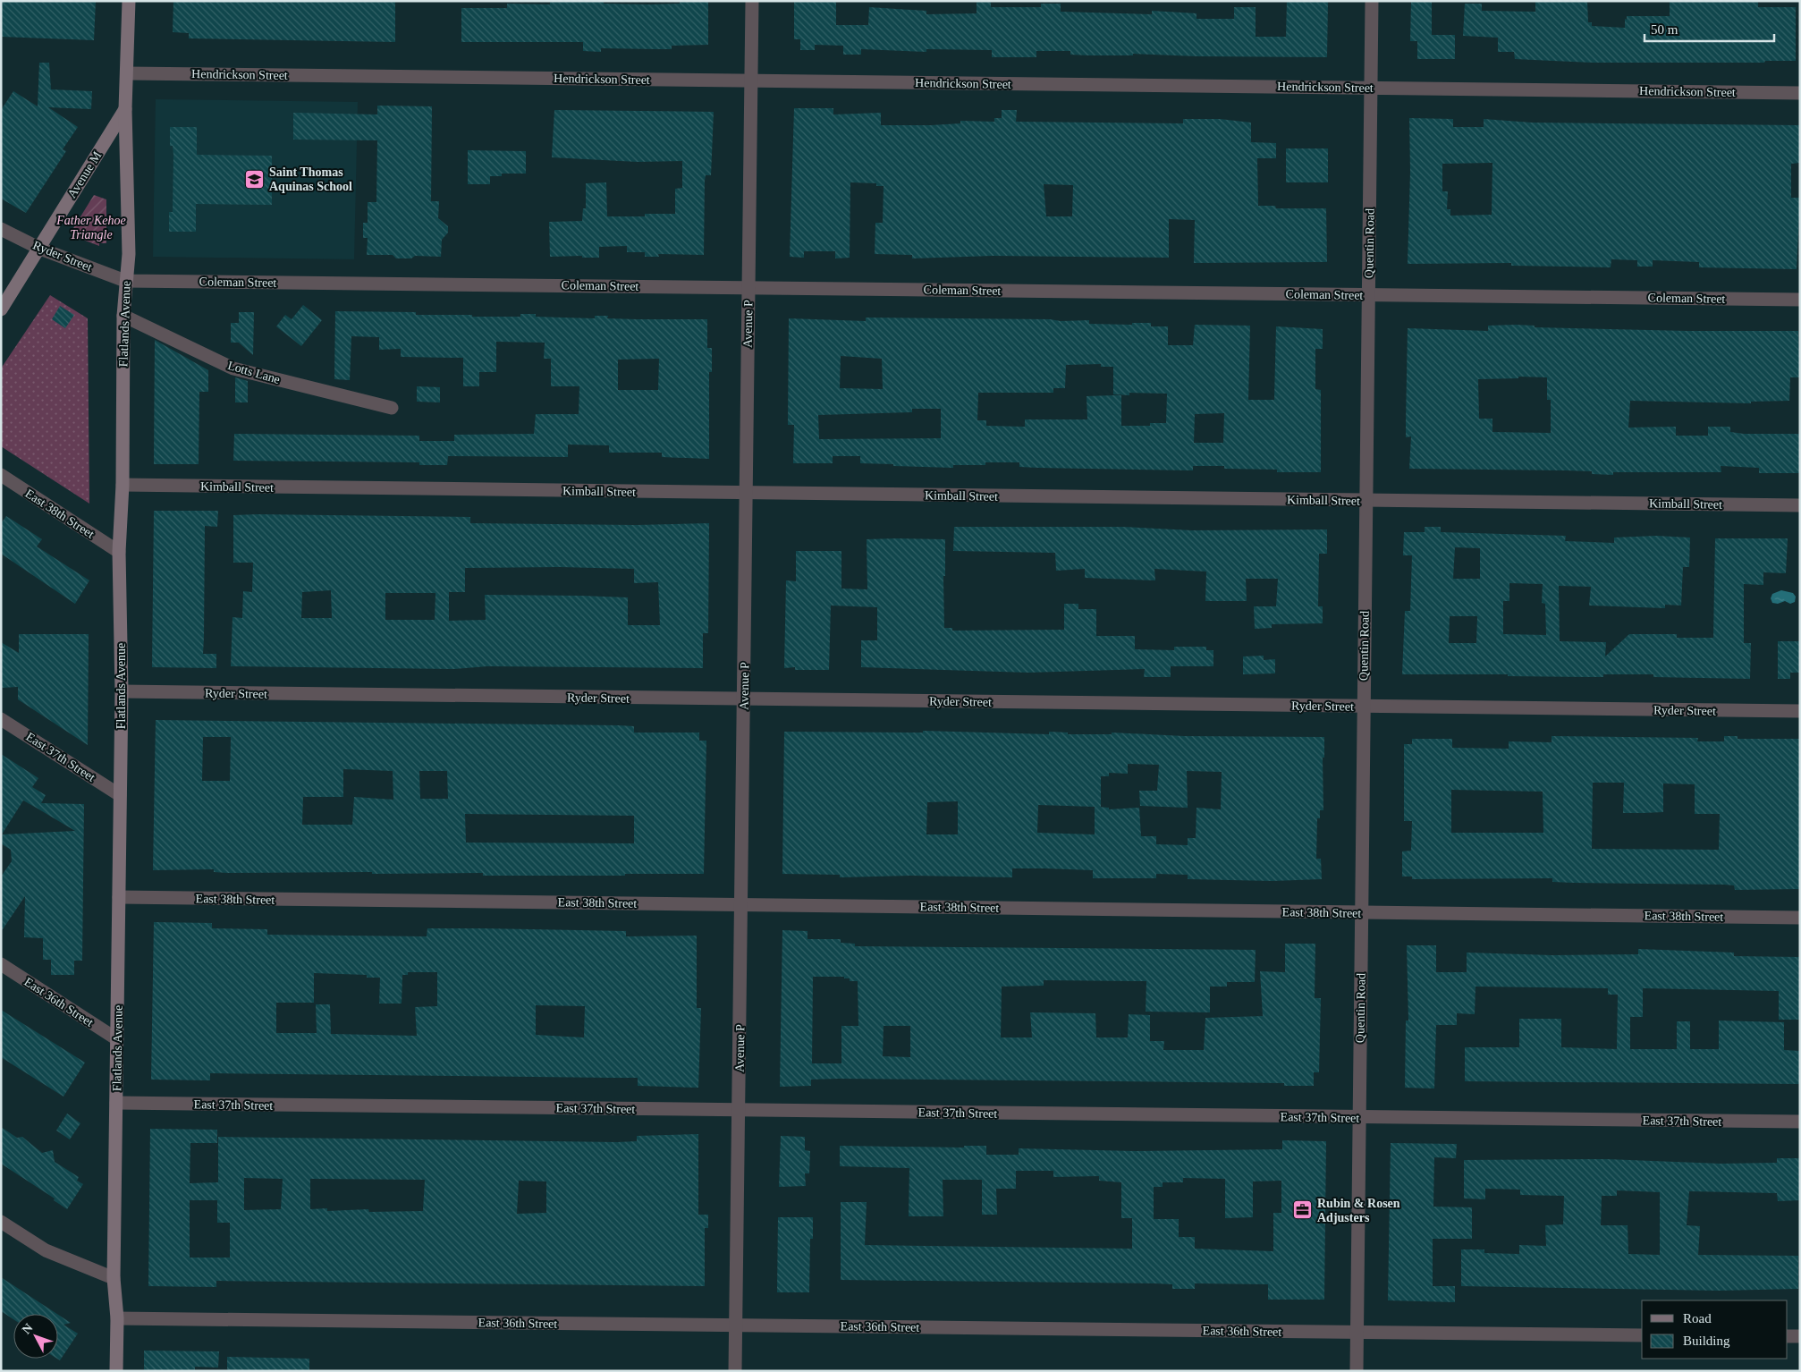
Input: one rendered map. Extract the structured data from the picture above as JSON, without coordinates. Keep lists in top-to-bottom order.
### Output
{
  "streets": {
    "main road": ["Avenue M", "Flatlands Avenue"],
    "street": [
      "Hendrickson Street",
      "Quentin Road",
      "Ryder Street",
      "Coleman Street",
      "Avenue P",
      "Lotts Lane",
      "Kimball Street",
      "East 38th Street",
      "East 37th Street",
      "East 36th Street"
    ]
  },
  "crossings": [
    ["Hendrickson Street", "Quentin Road"],
    ["Hendrickson Street", "Flatlands Avenue"],
    ["Hendrickson Street", "Avenue P"],
    ["Avenue M", "Ryder Street"],
    ["Avenue M", "Flatlands Avenue"],
    ["Quentin Road", "Ryder Street"],
    ["Quentin Road", "Coleman Street"],
    ["Quentin Road", "Kimball Street"],
    ["Quentin Road", "East 38th Street"],
    ["Quentin Road", "East 37th Street"],
    ["Quentin Road", "East 36th Street"],
    ["Ryder Street", "Coleman Street"],
    ["Ryder Street", "Flatlands Avenue"],
    ["Ryder Street", "Avenue P"],
    ["Coleman Street", "Flatlands Avenue"],
    ["Coleman Street", "Avenue P"],
    ["Flatlands Avenue", "Lotts Lane"],
    ["Flatlands Avenue", "Kimball Street"],
    ["Flatlands Avenue", "East 38th Street"],
    ["Flatlands Avenue", "East 37th Street"],
    ["Flatlands Avenue", "East 36th Street"],
    ["Avenue P", "Kimball Street"],
    ["Avenue P", "East 38th Street"],
    ["Avenue P", "East 37th Street"],
    ["Avenue P", "East 36th Street"]
  ],
  "parks": ["Father Kehoe Triangle"],
  "places": {
    "school or university": ["Saint Thomas Aquinas School"],
    "office": ["Rubin & Rosen Adjusters"]
  },
  "legend": ["Road", "Building"],
  "scale_bar": "50 m",
  "north": "top left"
}
